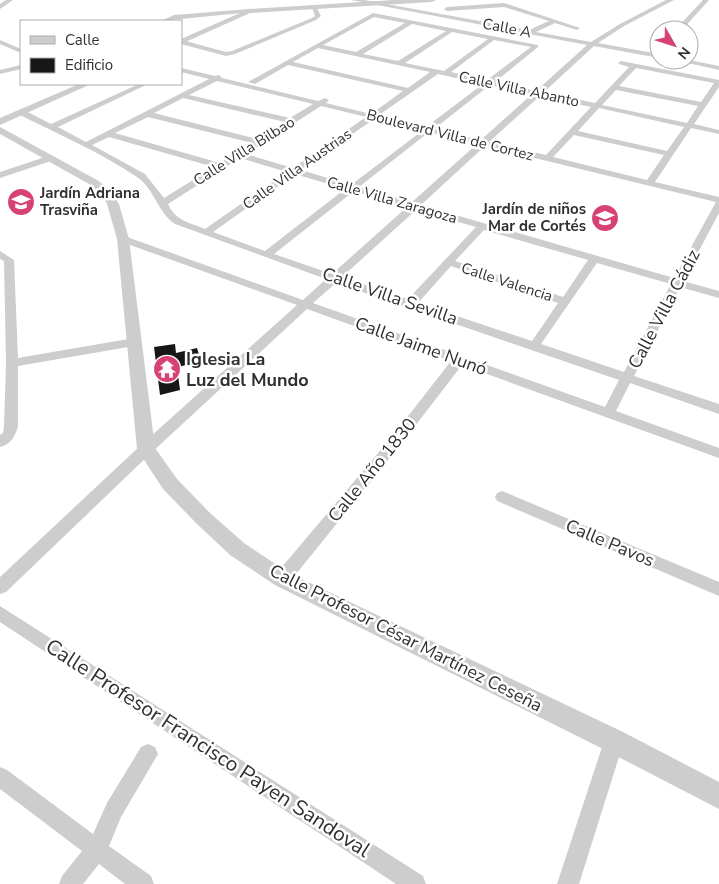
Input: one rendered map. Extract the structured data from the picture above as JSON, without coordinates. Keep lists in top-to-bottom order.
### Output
{
  "streets": {
    "street": [
      "Calle A",
      "Calle Villa Abanto",
      "Boulevard Villa de Cortez",
      "Calle Villa Bilbao",
      "Calle Villa Austrias",
      "Calle Villa Zaragoza",
      "Calle Valencia",
      "Calle Villa Sevilla",
      "Calle Villa Cádiz",
      "Calle Jaime Nunó",
      "Calle Año 1830",
      "Calle Pavos",
      "Calle Profesor César Martínez Ceseña",
      "Calle Profesor Francisco Payen Sandoval"
    ]
  },
  "crossings": [
    ["Calle Villa Abanto", "Calle Villa Austrias"],
    ["Boulevard Villa de Cortez", "Calle Villa Bilbao"],
    ["Boulevard Villa de Cortez", "Calle Villa Austrias"],
    ["Boulevard Villa de Cortez", "Calle Villa Cádiz"],
    ["Calle Villa Bilbao", "Calle Villa Zaragoza"],
    ["Calle Villa Bilbao", "Calle Villa Sevilla"],
    ["Calle Villa Austrias", "Calle Villa Zaragoza"],
    ["Calle Villa Austrias", "Calle Villa Sevilla"],
    ["Calle Villa Zaragoza", "Calle Villa Cádiz"],
    ["Calle Villa Sevilla", "Calle Villa Cádiz"],
    ["Calle Villa Cádiz", "Calle Jaime Nunó"],
    ["Calle Jaime Nunó", "Calle Año 1830"],
    ["Calle Jaime Nunó", "Calle Profesor César Martínez Ceseña"],
    ["Calle Año 1830", "Calle Profesor César Martínez Ceseña"]
  ],
  "places": {
    "school or university": ["Jardín Adriana Trasviña", "Jardín de niños Mar de Cortés"],
    "temple": ["Iglesia La Luz del Mundo"]
  },
  "legend": ["Calle", "Edificio"],
  "north": "bottom right"
}
